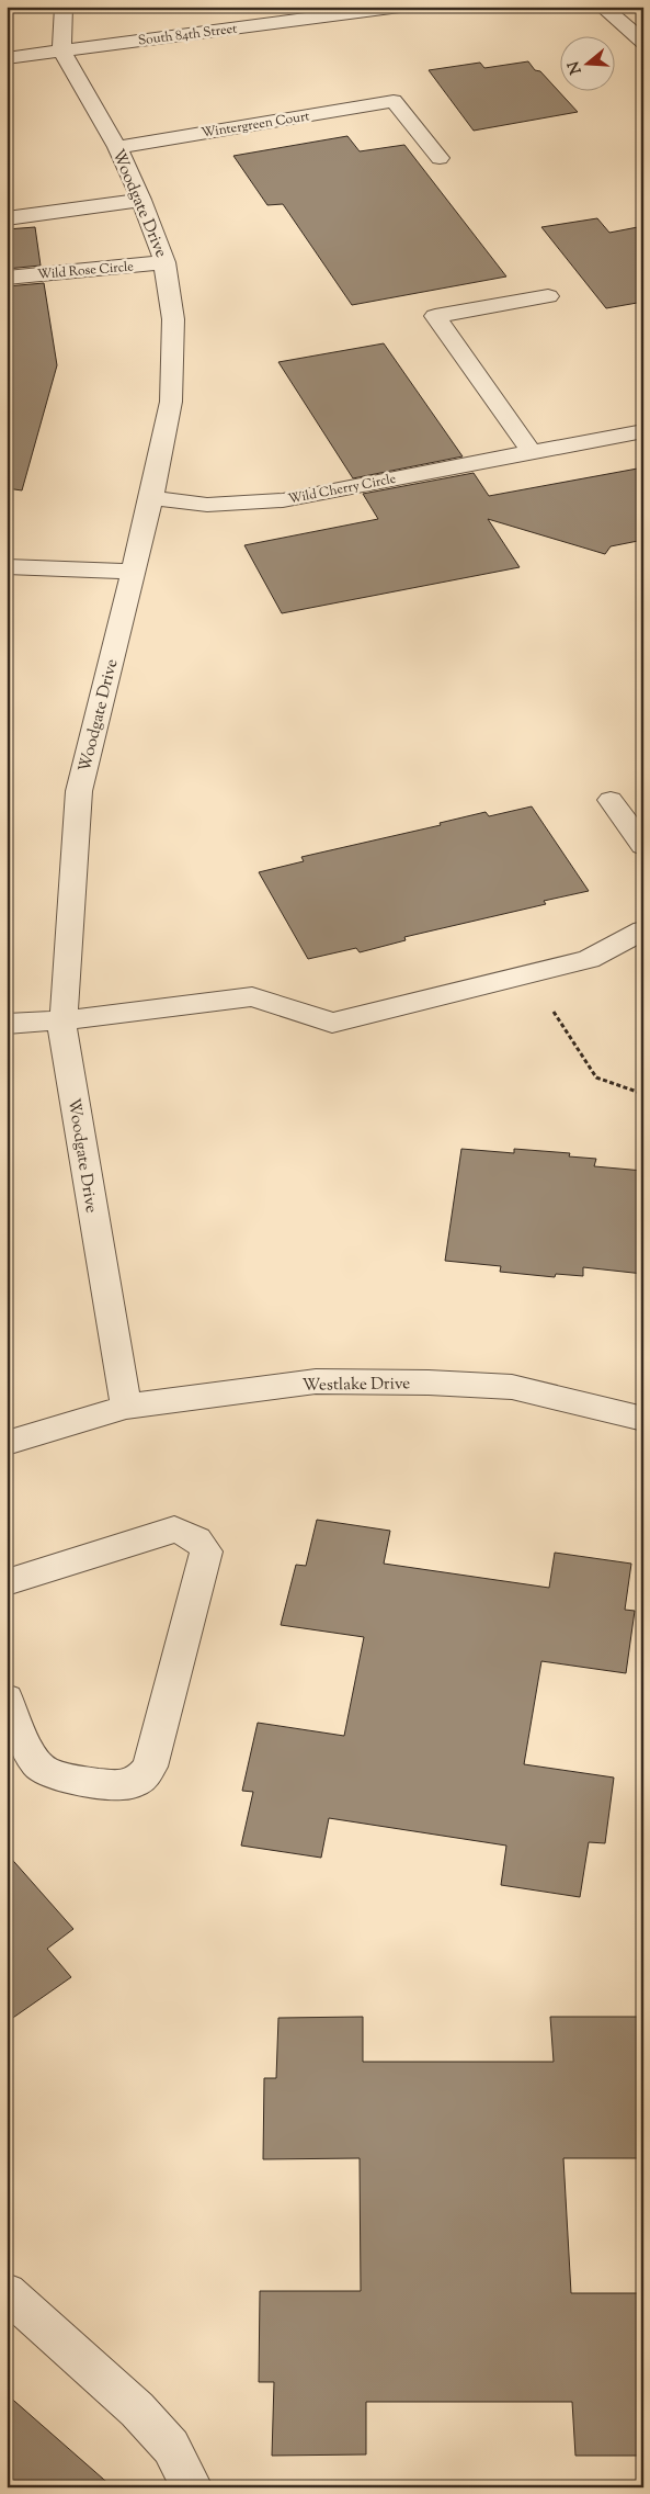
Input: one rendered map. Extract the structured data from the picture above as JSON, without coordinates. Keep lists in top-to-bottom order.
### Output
{
  "streets": {
    "street": [
      "South 84th Street",
      "Wintergreen Court",
      "Woodgate Drive",
      "Wild Rose Circle",
      "Wild Cherry Circle",
      "Westlake Drive"
    ]
  },
  "crossings": [
    ["South 84th Street", "Woodgate Drive"],
    ["Wintergreen Court", "Woodgate Drive"],
    ["Woodgate Drive", "Wild Rose Circle"],
    ["Woodgate Drive", "Wild Cherry Circle"],
    ["Woodgate Drive", "Westlake Drive"]
  ],
  "north": "left"
}
